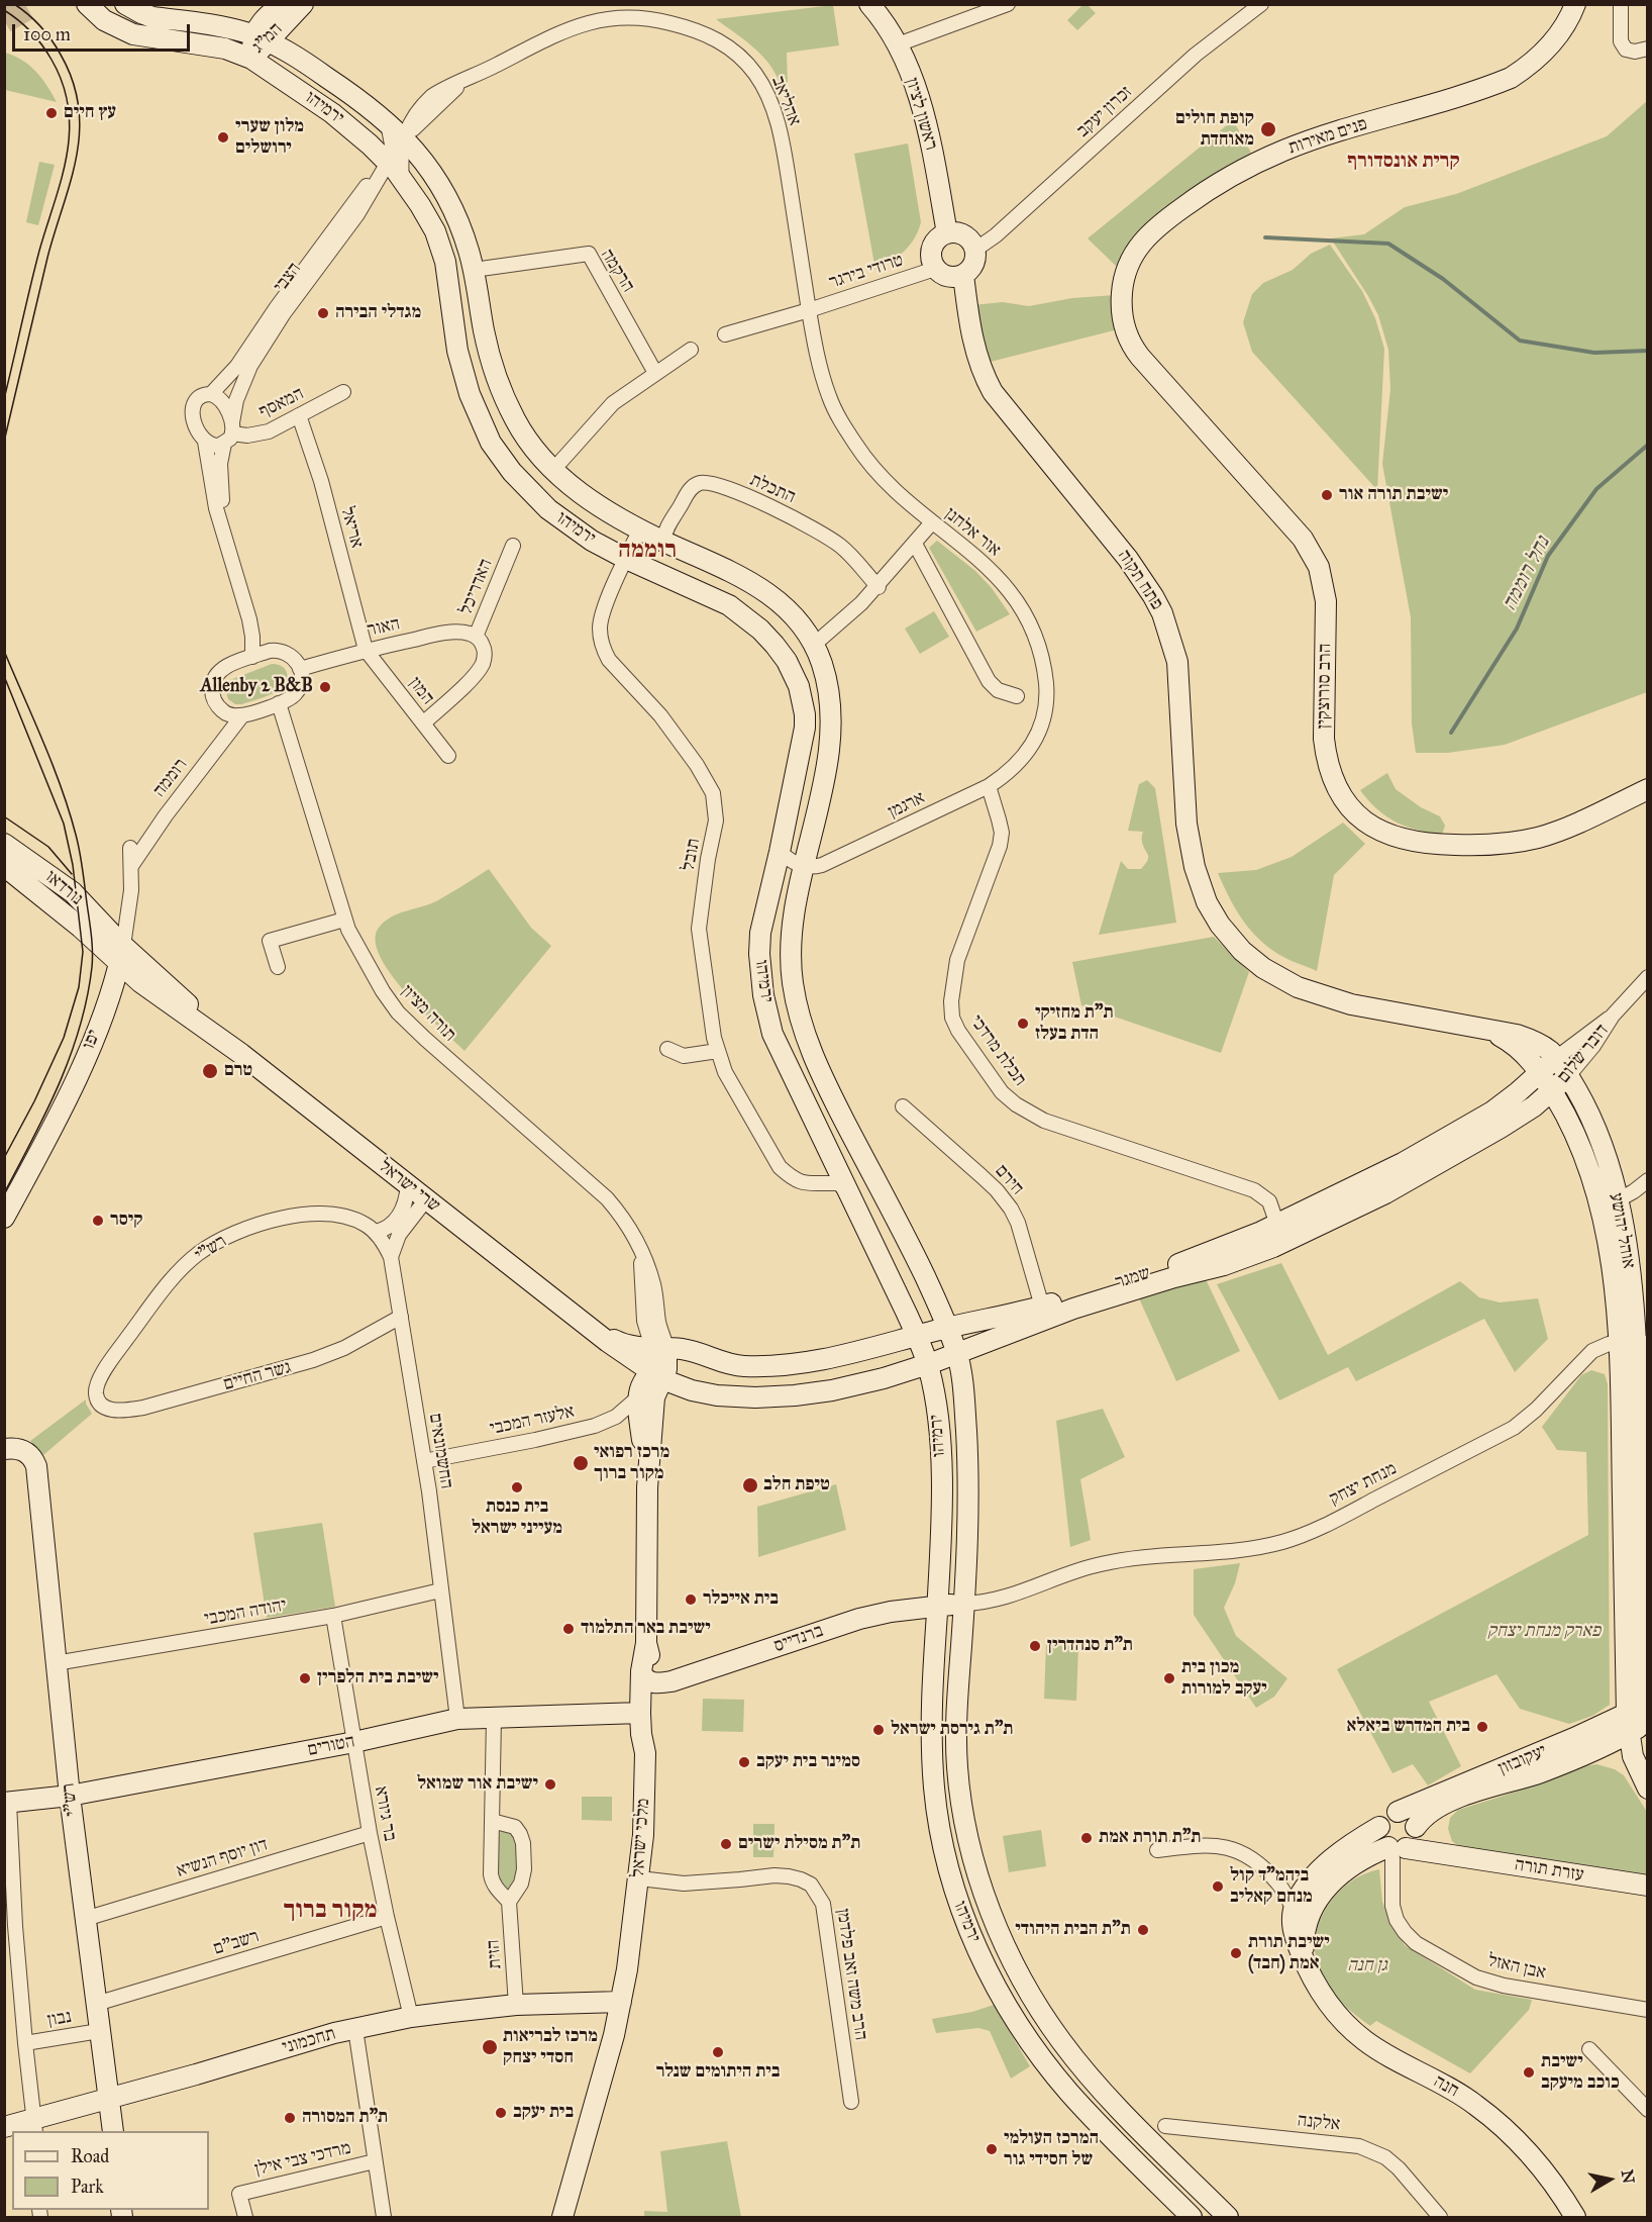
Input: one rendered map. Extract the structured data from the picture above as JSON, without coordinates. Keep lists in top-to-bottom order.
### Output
{
  "streets": {
    "street": [
      "המ\"ג",
      "אהליאב",
      "ירמיהו",
      "זכרון יעקב",
      "ראשון לציון",
      "פנים מאירות",
      "הרקמה",
      "טרודי בירגר",
      "הצבי",
      "המאסף",
      "התכלת",
      "אריאל",
      "אור אלחנן",
      "פתח תקוה",
      "האדריכל",
      "האור",
      "הרב סורוצקין",
      "המון",
      "רוממה",
      "ארגמן",
      "תובל",
      "נורדאו",
      "תורה מציון",
      "יפו",
      "תכלת מרדכי",
      "דובר שלום",
      "חירם",
      "שרי ישראל",
      "אוהל יהושע",
      "רש\"י",
      "שמגר",
      "גשר החיים",
      "אלעזר המכבי",
      "החשמונאים",
      "מנחת יצחק",
      "יהודה המכבי",
      "ברנדייס",
      "הטורים",
      "יעקובזון",
      "בר גיורא",
      "מלכי ישראל",
      "דון יוסף הנשיא",
      "עזרת תורה",
      "רשב\"ם",
      "הזית",
      "אבן האזל",
      "הרב משה זאב פלדמן",
      "נבון",
      "תחכמוני",
      "חנה",
      "אלקנה",
      "מרדכי צבי אילן"
    ]
  },
  "crossings": [
    ["המ\"ג", "ירמיהו"],
    ["אהליאב", "ירמיהו"],
    ["אהליאב", "טרודי בירגר"],
    ["אהליאב", "הצבי"],
    ["אהליאב", "אור אלחנן"],
    ["ירמיהו", "הרקמה"],
    ["ירמיהו", "הצבי"],
    ["ירמיהו", "התכלת"],
    ["ירמיהו", "ארגמן"],
    ["ירמיהו", "תובל"],
    ["ירמיהו", "שמגר"],
    ["ירמיהו", "מנחת יצחק"],
    ["ירמיהו", "ברנדייס"],
    ["זכרון יעקב", "ראשון לציון"],
    ["זכרון יעקב", "טרודי בירגר"],
    ["זכרון יעקב", "פתח תקוה"],
    ["ראשון לציון", "טרודי בירגר"],
    ["ראשון לציון", "פתח תקוה"],
    ["פנים מאירות", "הרב סורוצקין"],
    ["טרודי בירגר", "אור אלחנן"],
    ["טרודי בירגר", "פתח תקוה"],
    ["הצבי", "המאסף"],
    ["הצבי", "האור"],
    ["הצבי", "רוממה"],
    ["הצבי", "תורה מציון"],
    ["המאסף", "אריאל"],
    ["אריאל", "האור"],
    ["אריאל", "המון"],
    ["אור אלחנן", "ארגמן"],
    ["אור אלחנן", "תכלת מרדכי"],
    ["פתח תקוה", "אוהל יהושע"],
    ["האדריכל", "האור"],
    ["האדריכל", "המון"],
    ["האור", "המון"],
    ["האור", "רוממה"],
    ["האור", "תורה מציון"],
    ["רוממה", "תורה מציון"],
    ["רוממה", "יפו"],
    ["ארגמן", "תכלת מרדכי"],
    ["נורדאו", "יפו"],
    ["נורדאו", "שרי ישראל"],
    ["תורה מציון", "שרי ישראל"],
    ["תורה מציון", "שמגר"],
    ["תורה מציון", "מלכי ישראל"],
    ["יפו", "שרי ישראל"],
    ["תכלת מרדכי", "שמגר"],
    ["דובר שלום", "אוהל יהושע"],
    ["דובר שלום", "שמגר"],
    ["חירם", "שמגר"],
    ["שרי ישראל", "שמגר"],
    ["שרי ישראל", "מלכי ישראל"],
    ["אוהל יהושע", "שמגר"],
    ["אוהל יהושע", "מנחת יצחק"],
    ["אוהל יהושע", "יעקובזון"],
    ["רש\"י", "גשר החיים"],
    ["רש\"י", "יהודה המכבי"],
    ["רש\"י", "הטורים"],
    ["רש\"י", "דון יוסף הנשיא"],
    ["רש\"י", "רשב\"ם"],
    ["רש\"י", "נבון"],
    ["רש\"י", "תחכמוני"],
    ["שמגר", "מלכי ישראל"],
    ["גשר החיים", "החשמונאים"],
    ["אלעזר המכבי", "החשמונאים"],
    ["אלעזר המכבי", "מלכי ישראל"],
    ["החשמונאים", "יהודה המכבי"],
    ["החשמונאים", "הטורים"],
    ["מנחת יצחק", "ברנדייס"],
    ["יהודה המכבי", "בר גיורא"],
    ["ברנדייס", "מלכי ישראל"],
    ["הטורים", "בר גיורא"],
    ["הטורים", "מלכי ישראל"],
    ["הטורים", "הזית"],
    ["יעקובזון", "עזרת תורה"],
    ["יעקובזון", "אבן האזל"],
    ["יעקובזון", "חנה"],
    ["בר גיורא", "דון יוסף הנשיא"],
    ["בר גיורא", "רשב\"ם"],
    ["בר גיורא", "תחכמוני"],
    ["מלכי ישראל", "הרב משה זאב פלדמן"],
    ["מלכי ישראל", "תחכמוני"],
    ["עזרת תורה", "אבן האזל"],
    ["עזרת תורה", "חנה"],
    ["הזית", "תחכמוני"],
    ["אבן האזל", "חנה"]
  ],
  "districts": ["קרית אונסדורף", "רוממה", "מקור ברוך"],
  "water": ["נחל רוממה"],
  "parks": ["פארק מנחת יצחק", "גן חנה"],
  "places": [
    "עץ חיים",
    "קופת חולים מאוחדת",
    "מלון שערי ירושלים",
    "מגדלי הבירה",
    "ישיבת תורה אור",
    "Allenby 2 B&B",
    "ת\"ת מחזיקי הדת בעלז",
    "טרם",
    "קיסר",
    "מרכז רפואי מקור ברוך",
    "טיפת חלב",
    "בית כנסת מעייני ישראל",
    "בית אייכלר",
    "ישיבת באר התלמוד",
    "ת\"ת סנהדרין",
    "ישיבת בית הלפרין",
    "מכון בית יעקב למורות",
    "בית המדרש ביאלא",
    "ת\"ת גירסת ישראל",
    "סמינר בית יעקב",
    "ישיבת אור שמואל",
    "ת\"ת תורת אמת",
    "ת\"ת מסילת ישרים",
    "ביהמ\"ד קול מנחם קאליב",
    "ת\"ת הבית היהודי",
    "ישיבת תורת אמת (חבד)",
    "מרכז לבריאות חסדי יצחק",
    "בית היתומים שנלר",
    "ישיבת כוכב מיעקב",
    "בית יעקב",
    "ת\"ת המסורה",
    "המרכז העולמי של חסידי גור"
  ],
  "legend": ["Road", "Park"],
  "scale_bar": "100 m",
  "north": "right"
}
